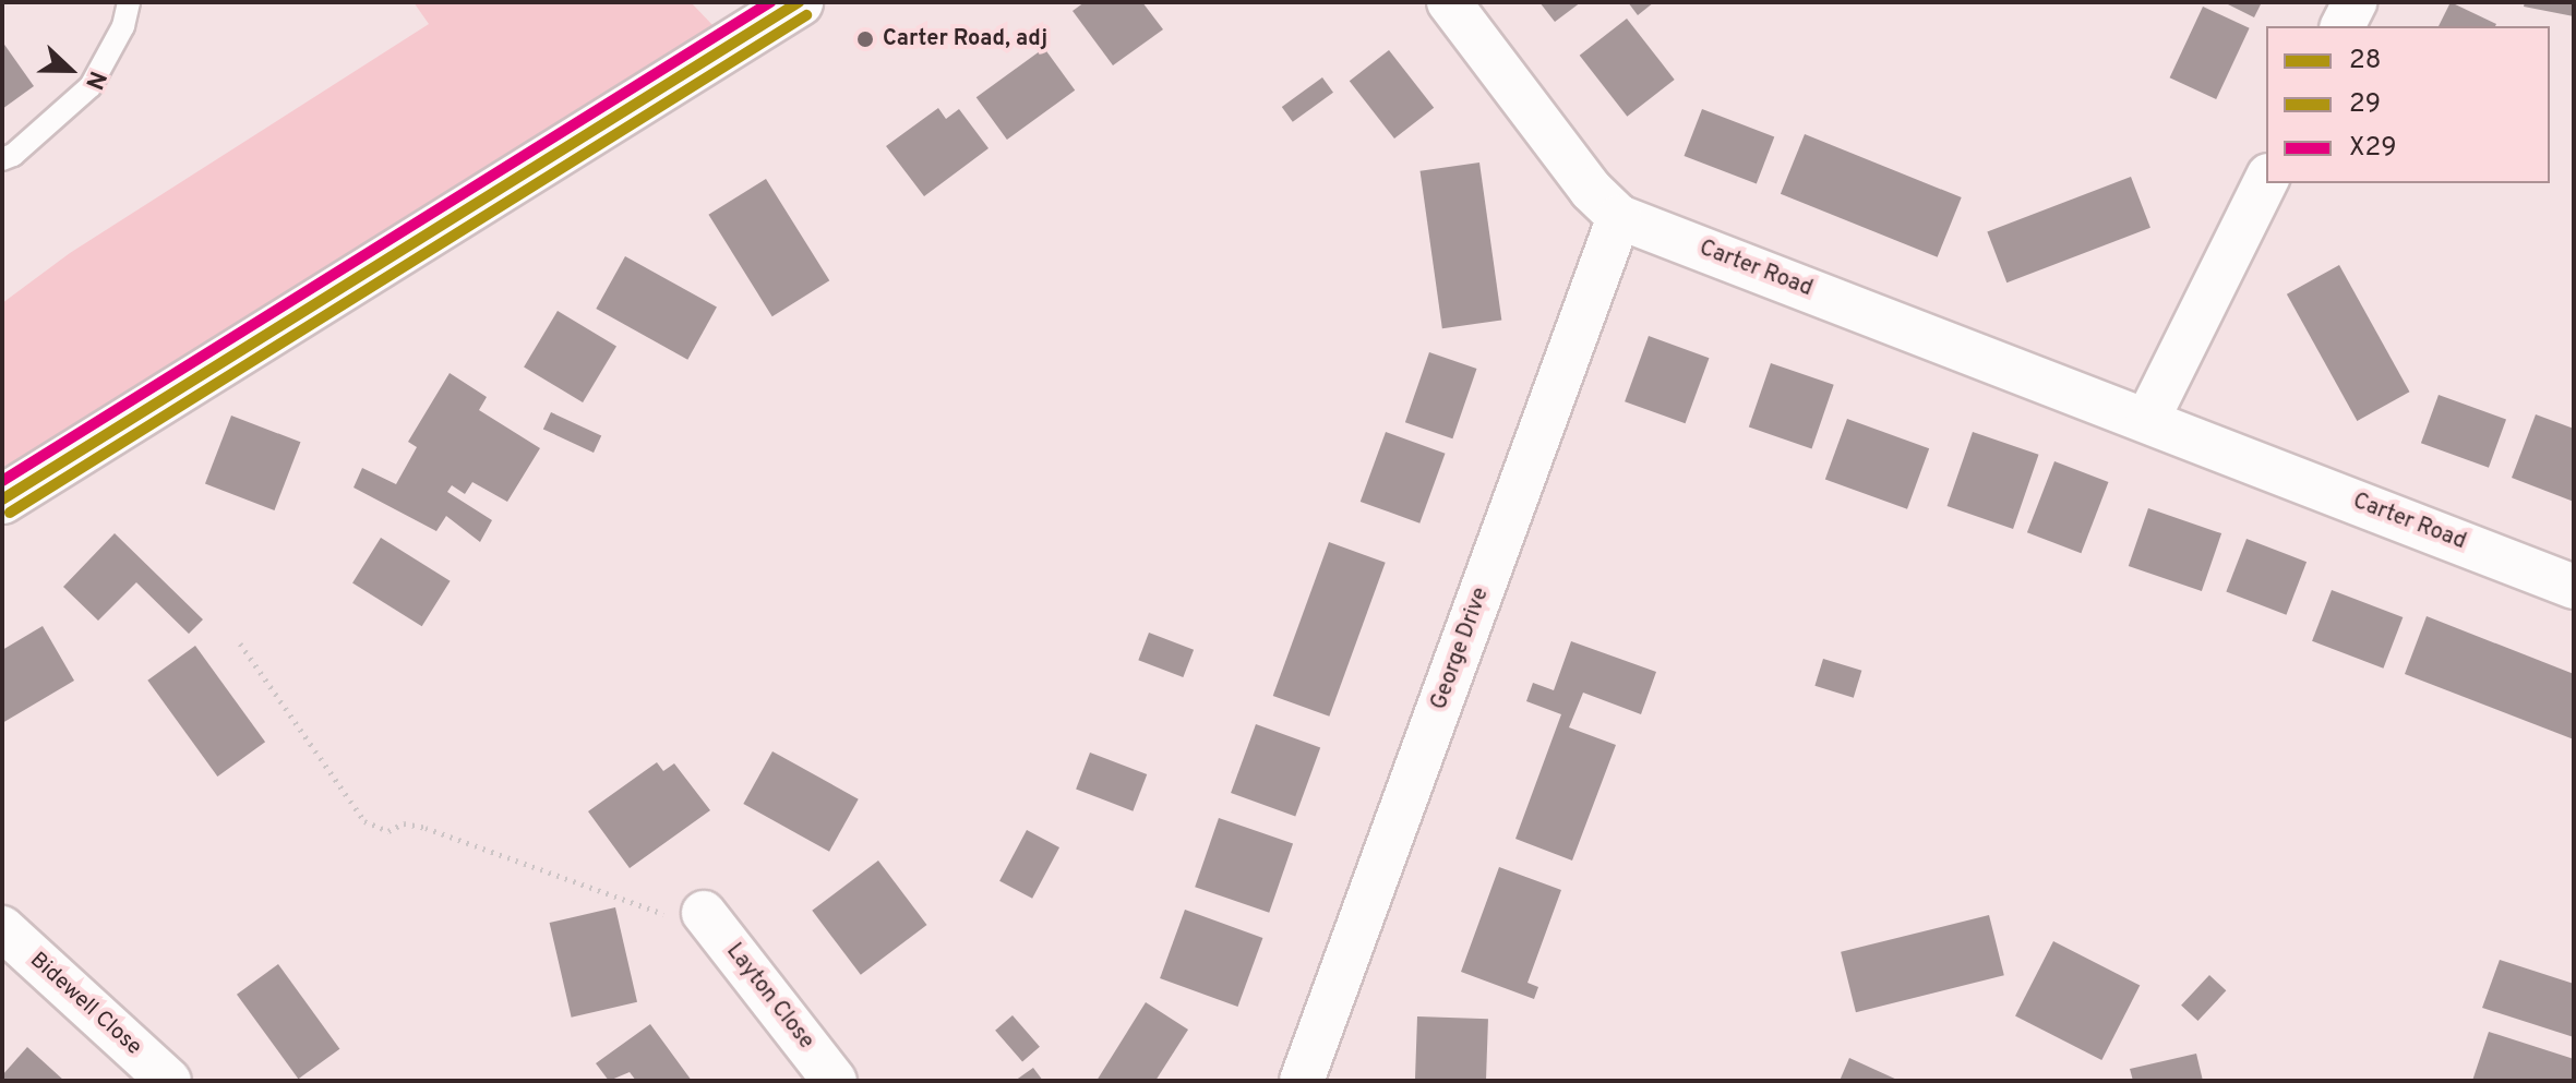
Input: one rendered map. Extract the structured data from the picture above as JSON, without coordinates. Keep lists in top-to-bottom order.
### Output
{
  "streets": {
    "street": [
      "Carter Road",
      "George Drive",
      "Layton Close",
      "Bidewell Close"
    ]
  },
  "crossings": [
    ["Carter Road", "George Drive"]
  ],
  "places": ["Carter Road, adj"],
  "lines": ["transit line 28", "transit line X29", "transit line 29"],
  "legend": ["28", "29", "X29"],
  "north": "right"
}
